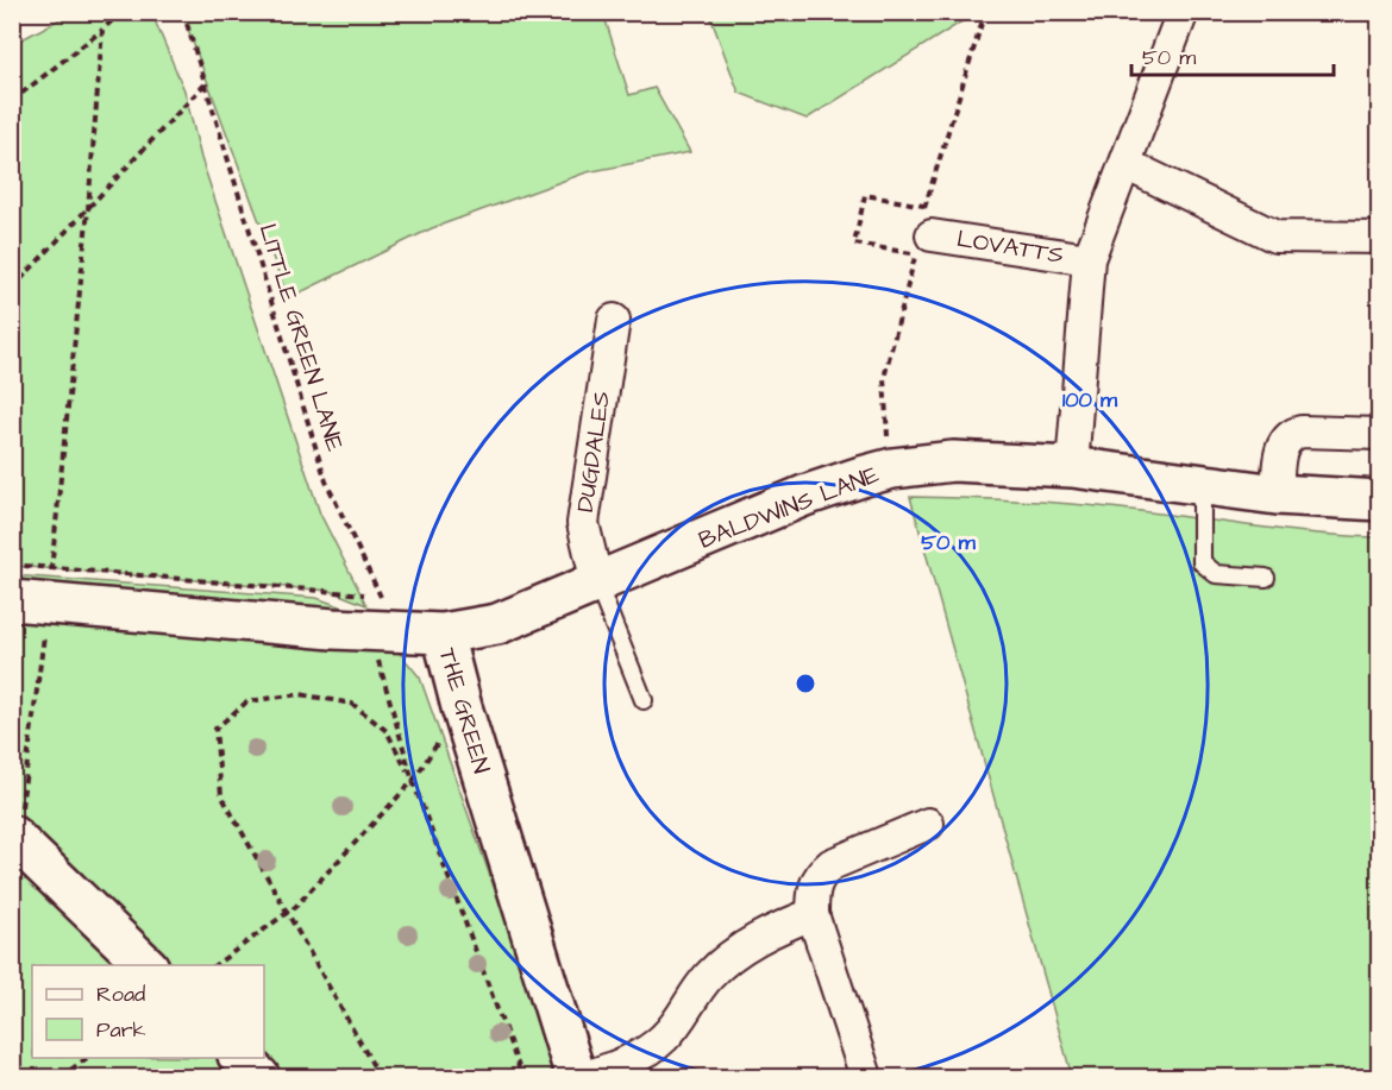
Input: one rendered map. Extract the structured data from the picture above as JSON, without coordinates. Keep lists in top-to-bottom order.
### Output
{
  "streets": {
    "street": [
      "LOVATTS",
      "DUGDALES",
      "BALDWINS LANE",
      "THE GREEN"
    ],
    "path": ["LITTLE GREEN LANE"]
  },
  "crossings": [
    ["LITTLE GREEN LANE", "THE GREEN"],
    ["DUGDALES", "BALDWINS LANE"],
    ["BALDWINS LANE", "THE GREEN"]
  ],
  "legend": ["Road", "Park"],
  "scale_bar": "50 m",
  "rings": ["100 m", "50 m"]
}
